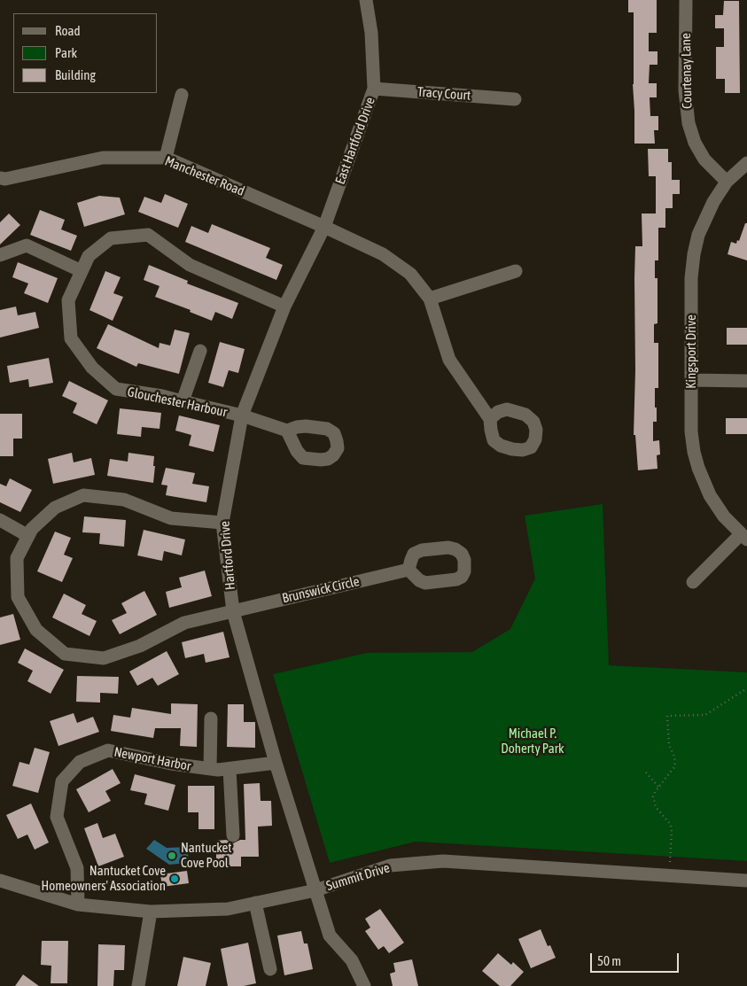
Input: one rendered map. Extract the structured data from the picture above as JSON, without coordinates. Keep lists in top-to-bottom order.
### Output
{
  "streets": {
    "street": [
      "Courtenay Lane",
      "Tracy Court",
      "East Hartford Drive",
      "Manchester Road",
      "Kingsport Drive",
      "Glouchester Harbour",
      "Hartford Drive",
      "Brunswick Circle",
      "Newport Harbor",
      "Summit Drive"
    ]
  },
  "crossings": [
    ["Courtenay Lane", "Kingsport Drive"],
    ["Tracy Court", "East Hartford Drive"],
    ["East Hartford Drive", "Manchester Road"],
    ["East Hartford Drive", "Hartford Drive"],
    ["Manchester Road", "Hartford Drive"],
    ["Glouchester Harbour", "Hartford Drive"],
    ["Hartford Drive", "Brunswick Circle"],
    ["Hartford Drive", "Newport Harbor"],
    ["Hartford Drive", "Summit Drive"],
    ["Newport Harbor", "Summit Drive"]
  ],
  "parks": ["Michael P. Doherty Park"],
  "places": ["Nantucket Cove Pool", "Nantucket Cove Homeowners' Association"],
  "legend": ["Road", "Park", "Building"],
  "scale_bar": "50 m"
}
